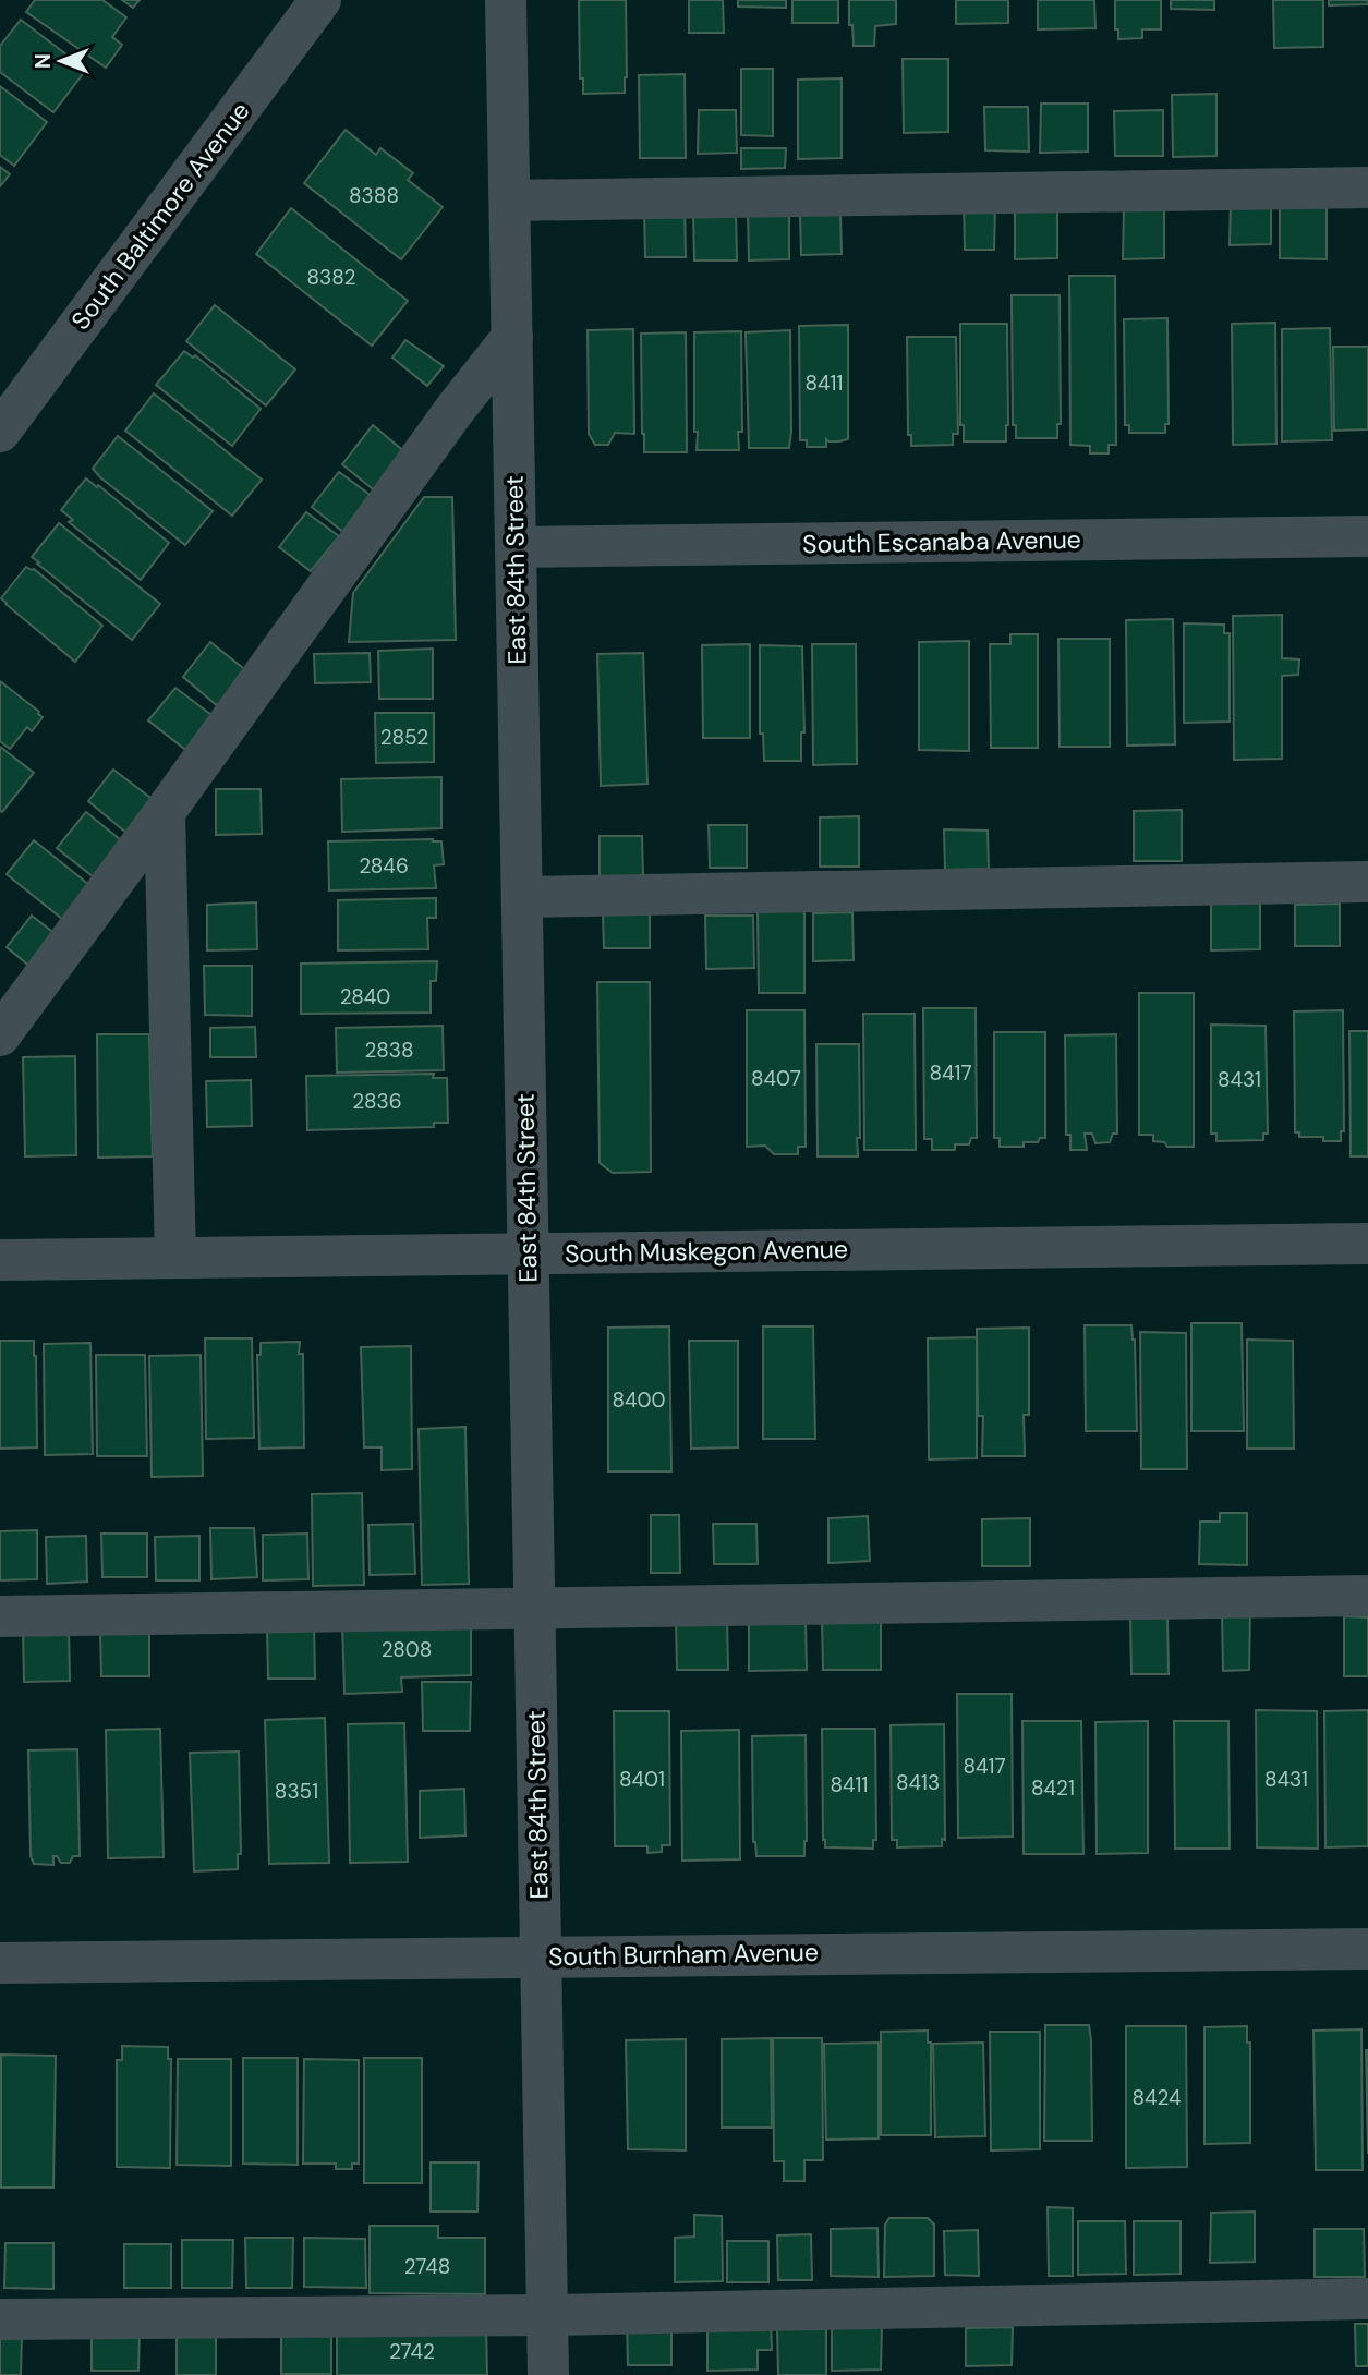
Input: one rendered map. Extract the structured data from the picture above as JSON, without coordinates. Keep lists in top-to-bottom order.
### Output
{
  "streets": {
    "street": [
      "South Baltimore Avenue",
      "South Escanaba Avenue",
      "East 84th Street",
      "South Muskegon Avenue",
      "South Burnham Avenue"
    ]
  },
  "crossings": [
    ["South Escanaba Avenue", "East 84th Street"],
    ["East 84th Street", "South Muskegon Avenue"],
    ["East 84th Street", "South Burnham Avenue"]
  ],
  "house_numbers": [
    "8388",
    "8382",
    "8411",
    "2852",
    "2846",
    "2840",
    "2838",
    "8417",
    "8407",
    "8431",
    "2836",
    "8400",
    "2808",
    "8417",
    "8401",
    "8431",
    "8413",
    "8411",
    "8421",
    "8351",
    "8424",
    "2748",
    "2742"
  ],
  "north": "left"
}
